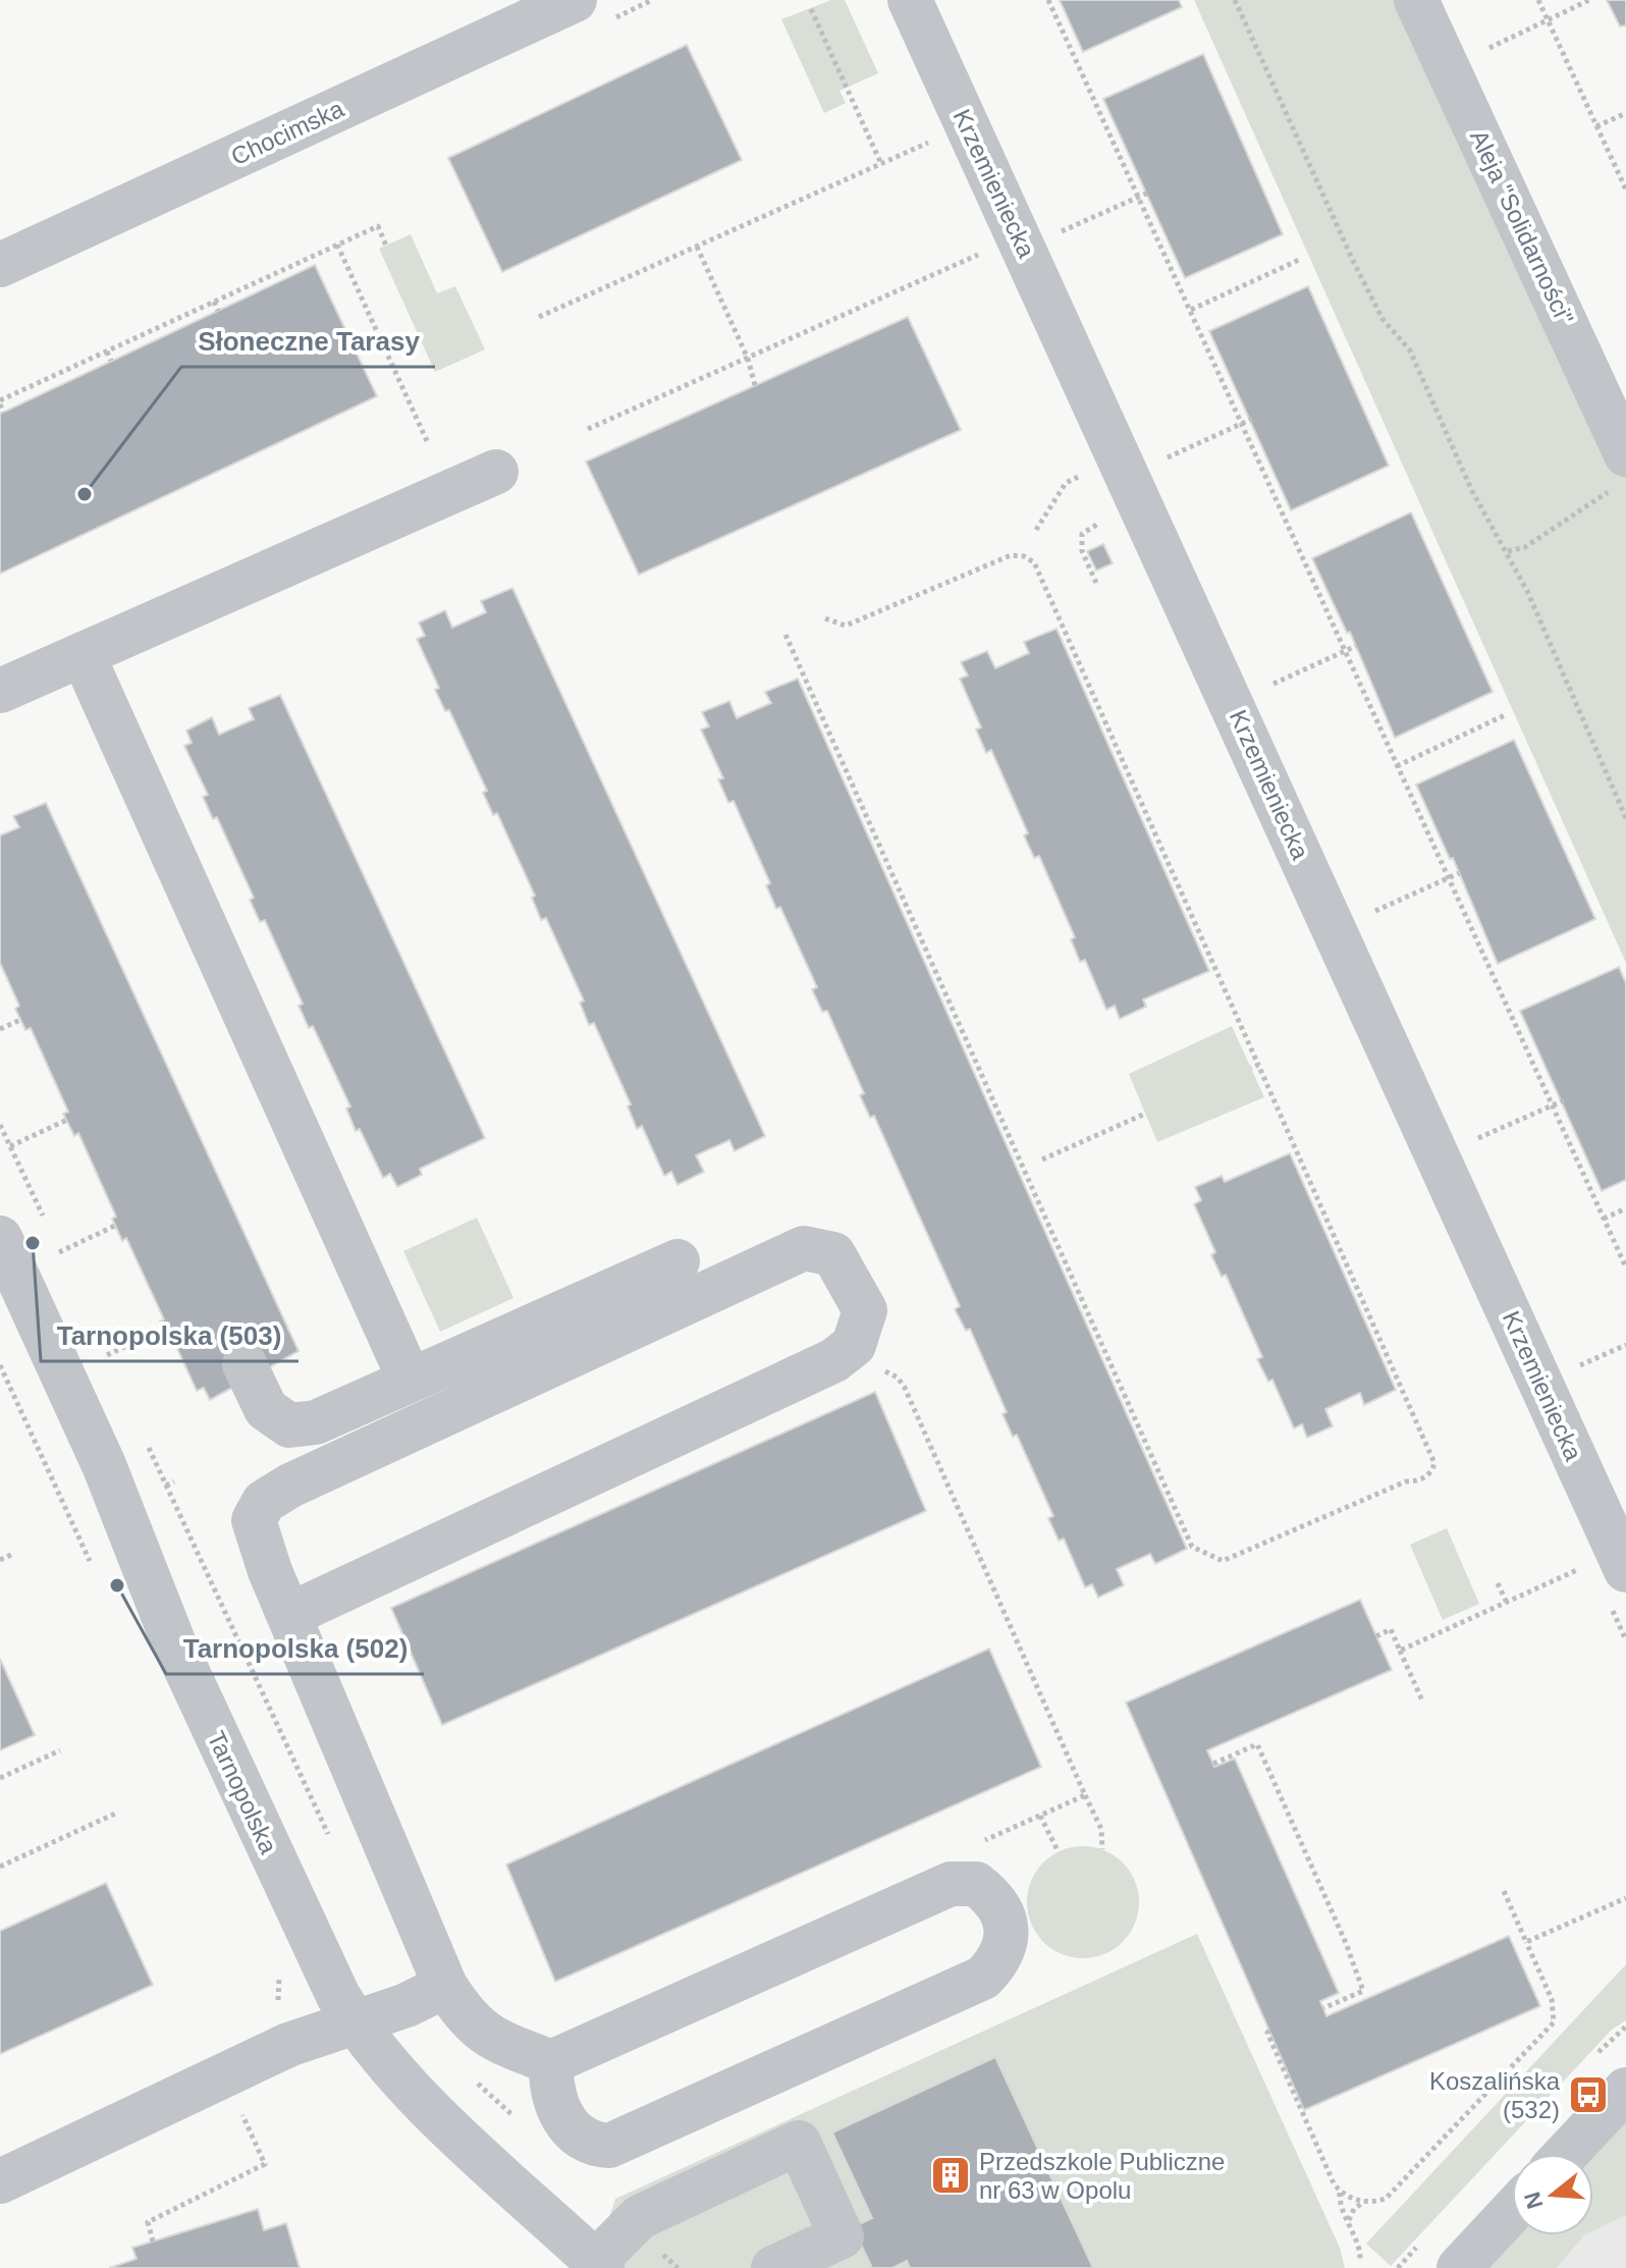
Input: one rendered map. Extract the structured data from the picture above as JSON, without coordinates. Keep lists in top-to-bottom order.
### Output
{
  "streets": {
    "street": [
      "Chocimska",
      "Krzemieniecka",
      "Aleja \"Solidarności\"",
      "Tarnopolska"
    ]
  },
  "places": {
    "other": ["Słoneczne Tarasy", "Tarnopolska (503)", "Tarnopolska (502)"],
    "bus stop": ["Koszalińska (532)"],
    "building": ["Przedszkole Publiczne nr 63 w Opolu"]
  },
  "north": "left"
}
